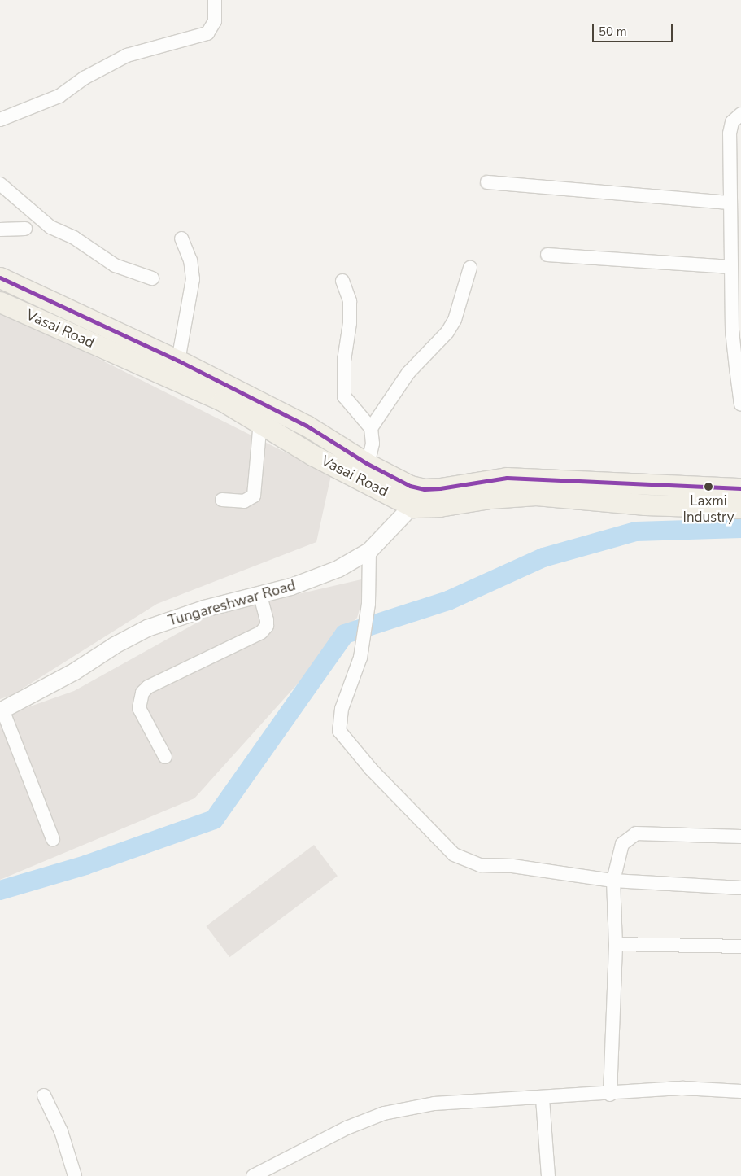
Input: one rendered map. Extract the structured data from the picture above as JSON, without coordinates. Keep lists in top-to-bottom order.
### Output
{
  "streets": {
    "main road": ["Vasai Road"],
    "street": ["Tungareshwar Road"]
  },
  "crossings": [
    ["Vasai Road", "Tungareshwar Road"]
  ],
  "places": ["Laxmi Industry"],
  "scale_bar": "50 m"
}
